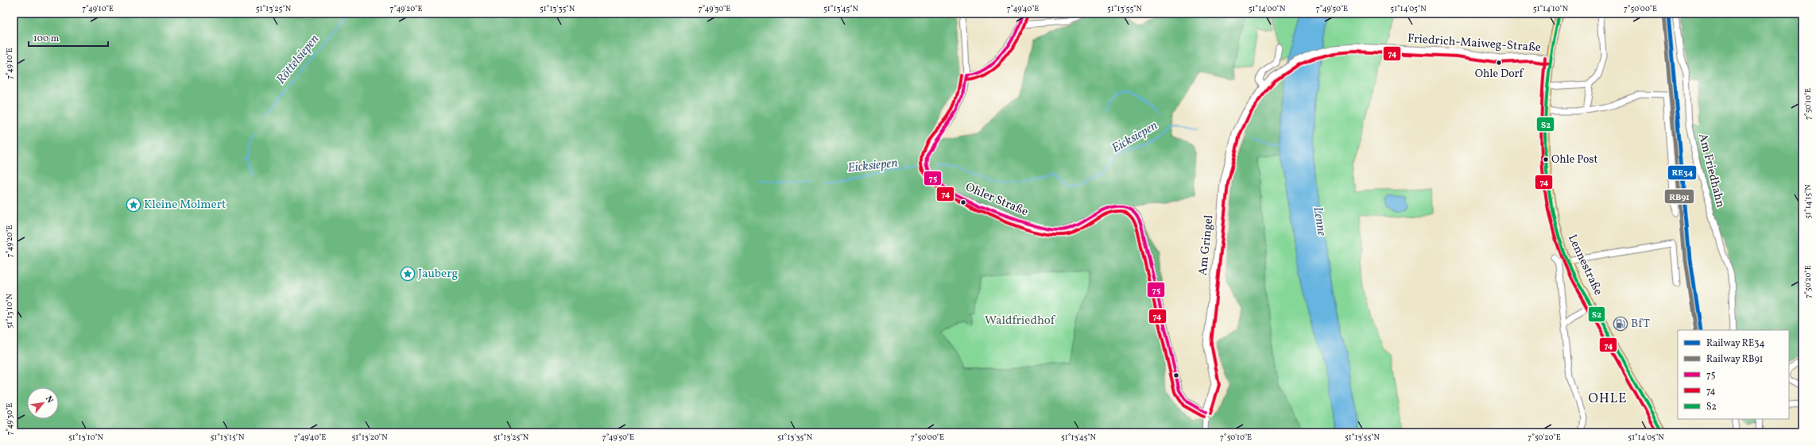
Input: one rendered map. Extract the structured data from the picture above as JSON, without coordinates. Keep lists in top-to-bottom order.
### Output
{
  "streets": {
    "main road": ["Lennestraße"],
    "street": [
      "Friedrich-Maiweg-Straße",
      "Am Friedhahn",
      "Ohler Straße",
      "Am Gringel"
    ]
  },
  "crossings": [
    ["Friedrich-Maiweg-Straße", "Am Gringel"],
    ["Friedrich-Maiweg-Straße", "Lennestraße"],
    ["Ohler Straße", "Am Gringel"]
  ],
  "districts": ["OHLE"],
  "water": ["Röttelsiepen", "Eicksiepen", "Lenne"],
  "parks": ["Waldfriedhof"],
  "places": {
    "other": ["Ohle Dorf", "Ohle Post"],
    "place": ["Kleine Molmert", "Jauberg"],
    "fuel station": ["BfT"]
  },
  "lines": [
    "rail line RE34",
    "transit line 75",
    "transit line S2",
    "rail line RB91",
    "transit line 74"
  ],
  "legend": [
    "Railway RE34",
    "Railway RB91",
    "75",
    "74",
    "S2"
  ],
  "scale_bar": "100 m",
  "north": "top right",
  "coordinates": [
    "7°49'10\"E",
    "51°13'25\"N",
    "7°49'20\"E",
    "51°13'35\"N",
    "7°49'30\"E",
    "51°13'45\"N",
    "7°49'40\"E",
    "51°13'55\"N",
    "51°14'00\"N",
    "7°49'50\"E",
    "51°14'05\"N",
    "51°14'10\"N",
    "7°50'00\"E",
    "7°50'10\"E",
    "51°14'15\"N",
    "7°50'20\"E",
    "51°13'10\"N",
    "51°13'15\"N",
    "51°13'20\"N"
  ]
}
